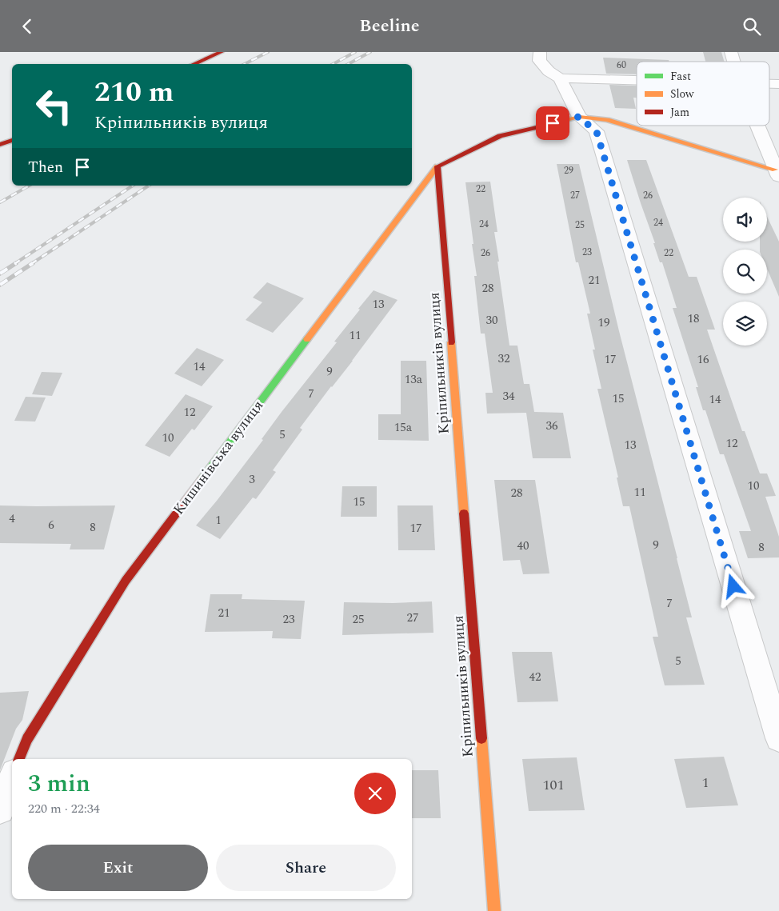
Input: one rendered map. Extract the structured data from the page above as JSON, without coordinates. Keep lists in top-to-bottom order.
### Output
{
  "streets": {
    "street": ["Кріпильників вулиця", "Кишинівська вулиця"]
  },
  "crossings": [
    ["Кріпильників вулиця", "Кишинівська вулиця"]
  ],
  "house_numbers": [
    "60",
    "29",
    "22",
    "27",
    "26",
    "24",
    "24",
    "25",
    "23",
    "26",
    "22",
    "21",
    "28",
    "13",
    "18",
    "30",
    "19",
    "11",
    "32",
    "17",
    "16",
    "14",
    "9",
    "13а",
    "7",
    "34",
    "15",
    "14",
    "12",
    "36",
    "15а",
    "5",
    "10",
    "12",
    "13",
    "3",
    "10",
    "11",
    "28",
    "15",
    "4",
    "1",
    "6",
    "8",
    "17",
    "9",
    "40",
    "8",
    "7",
    "21",
    "27",
    "23",
    "25",
    "5",
    "42",
    "1",
    "101"
  ],
  "legend": ["Fast", "Slow", "Jam"],
  "page": {
    "header": "Beeline",
    "turn": ["210 m", "Кріпильників вулиця"],
    "then": "Then",
    "heading": ["3 min", "220 m · 22:34"],
    "buttons": ["Exit", "Share"]
  }
}
